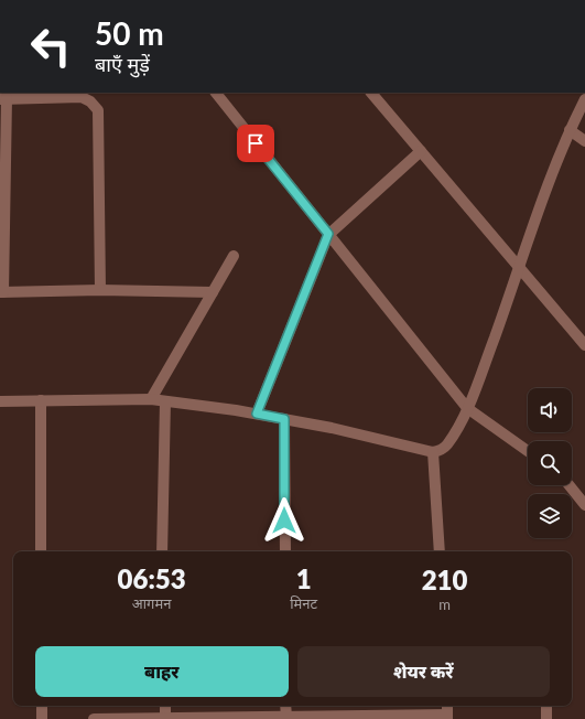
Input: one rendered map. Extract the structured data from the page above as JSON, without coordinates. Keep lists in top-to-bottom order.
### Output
{
  "page": {
    "turn": ["50 m", "बाएँ मुड़ें"],
    "eta": [
      "06:53",
      "आगमन",
      "1",
      "मिनट",
      "210",
      "m"
    ],
    "buttons": ["बाहर", "शेयर करें"]
  }
}
